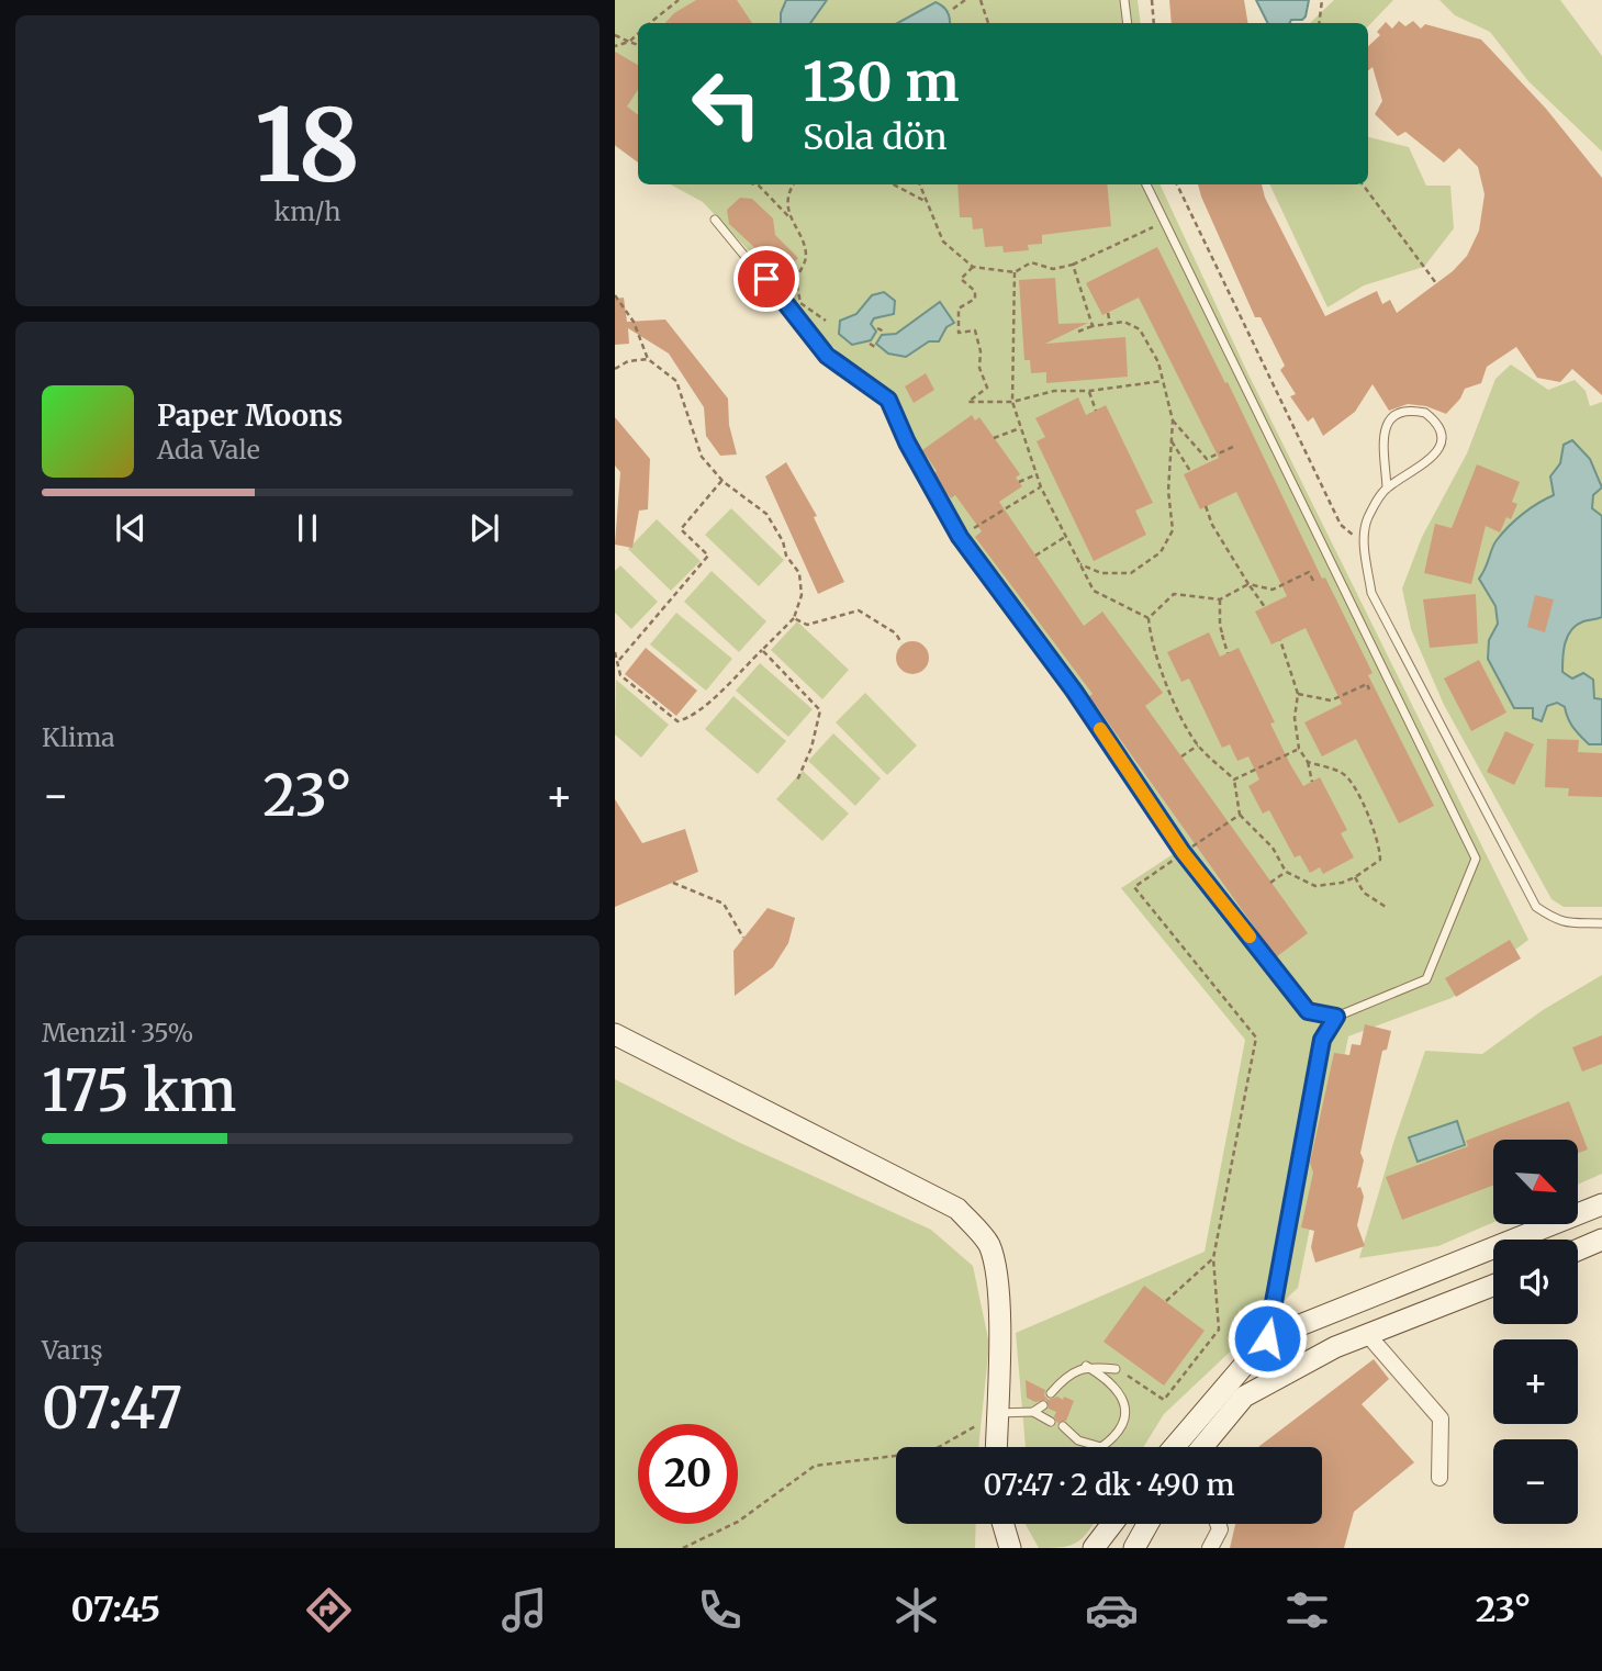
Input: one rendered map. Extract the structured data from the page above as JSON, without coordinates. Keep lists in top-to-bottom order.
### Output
{
  "north": "bottom right",
  "page": {
    "tile": [
      ["18", "km/h"],
      "Klima",
      ["Menzil · 35%", "175 km"],
      ["Varış", "07:47"]
    ],
    "turn": ["130 m", "Sola dön"],
    "song": ["Paper Moons", "Ada Vale"],
    "heat": ["−", "23°", "+"],
    "map_buttons": ["+", "−"],
    "limit": "20",
    "trip": "07:47 · 2 dk · 490 m",
    "tabs": ["07:45", "23°"]
  }
}
